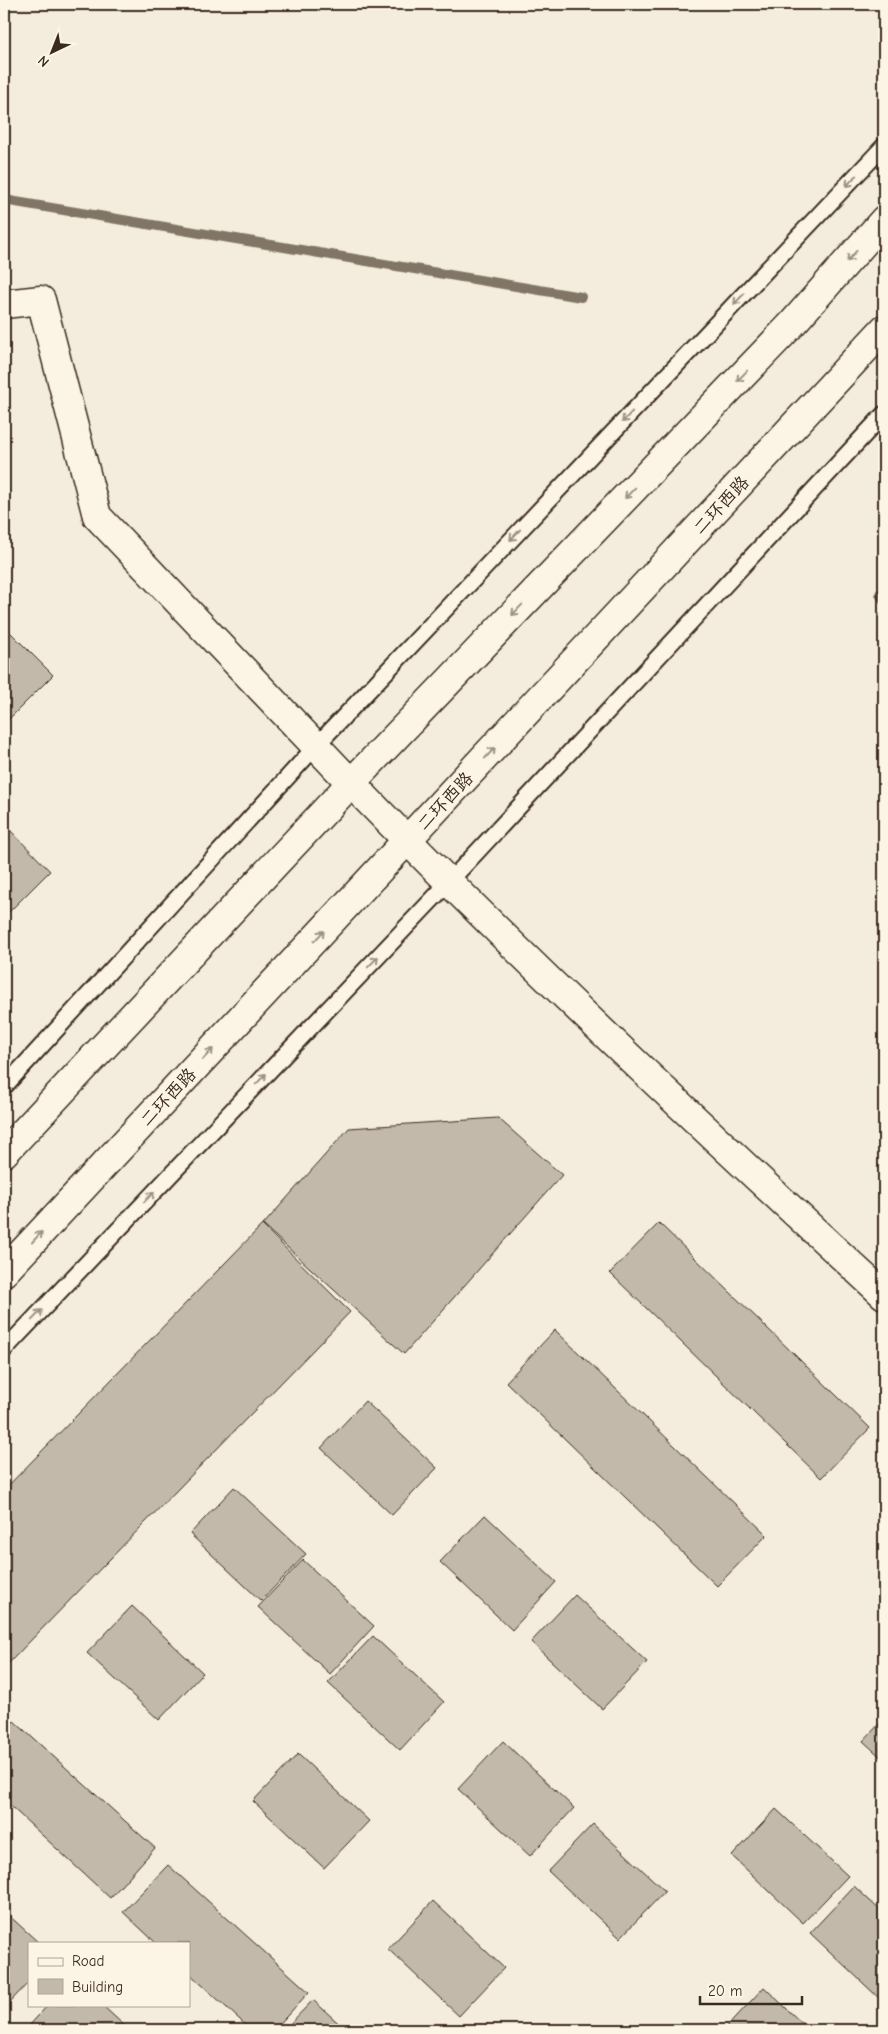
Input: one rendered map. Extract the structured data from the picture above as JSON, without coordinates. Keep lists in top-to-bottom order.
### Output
{
  "streets": {
    "main road": ["二环西路"]
  },
  "legend": ["Road", "Building"],
  "scale_bar": "20 m",
  "north": "bottom left"
}
